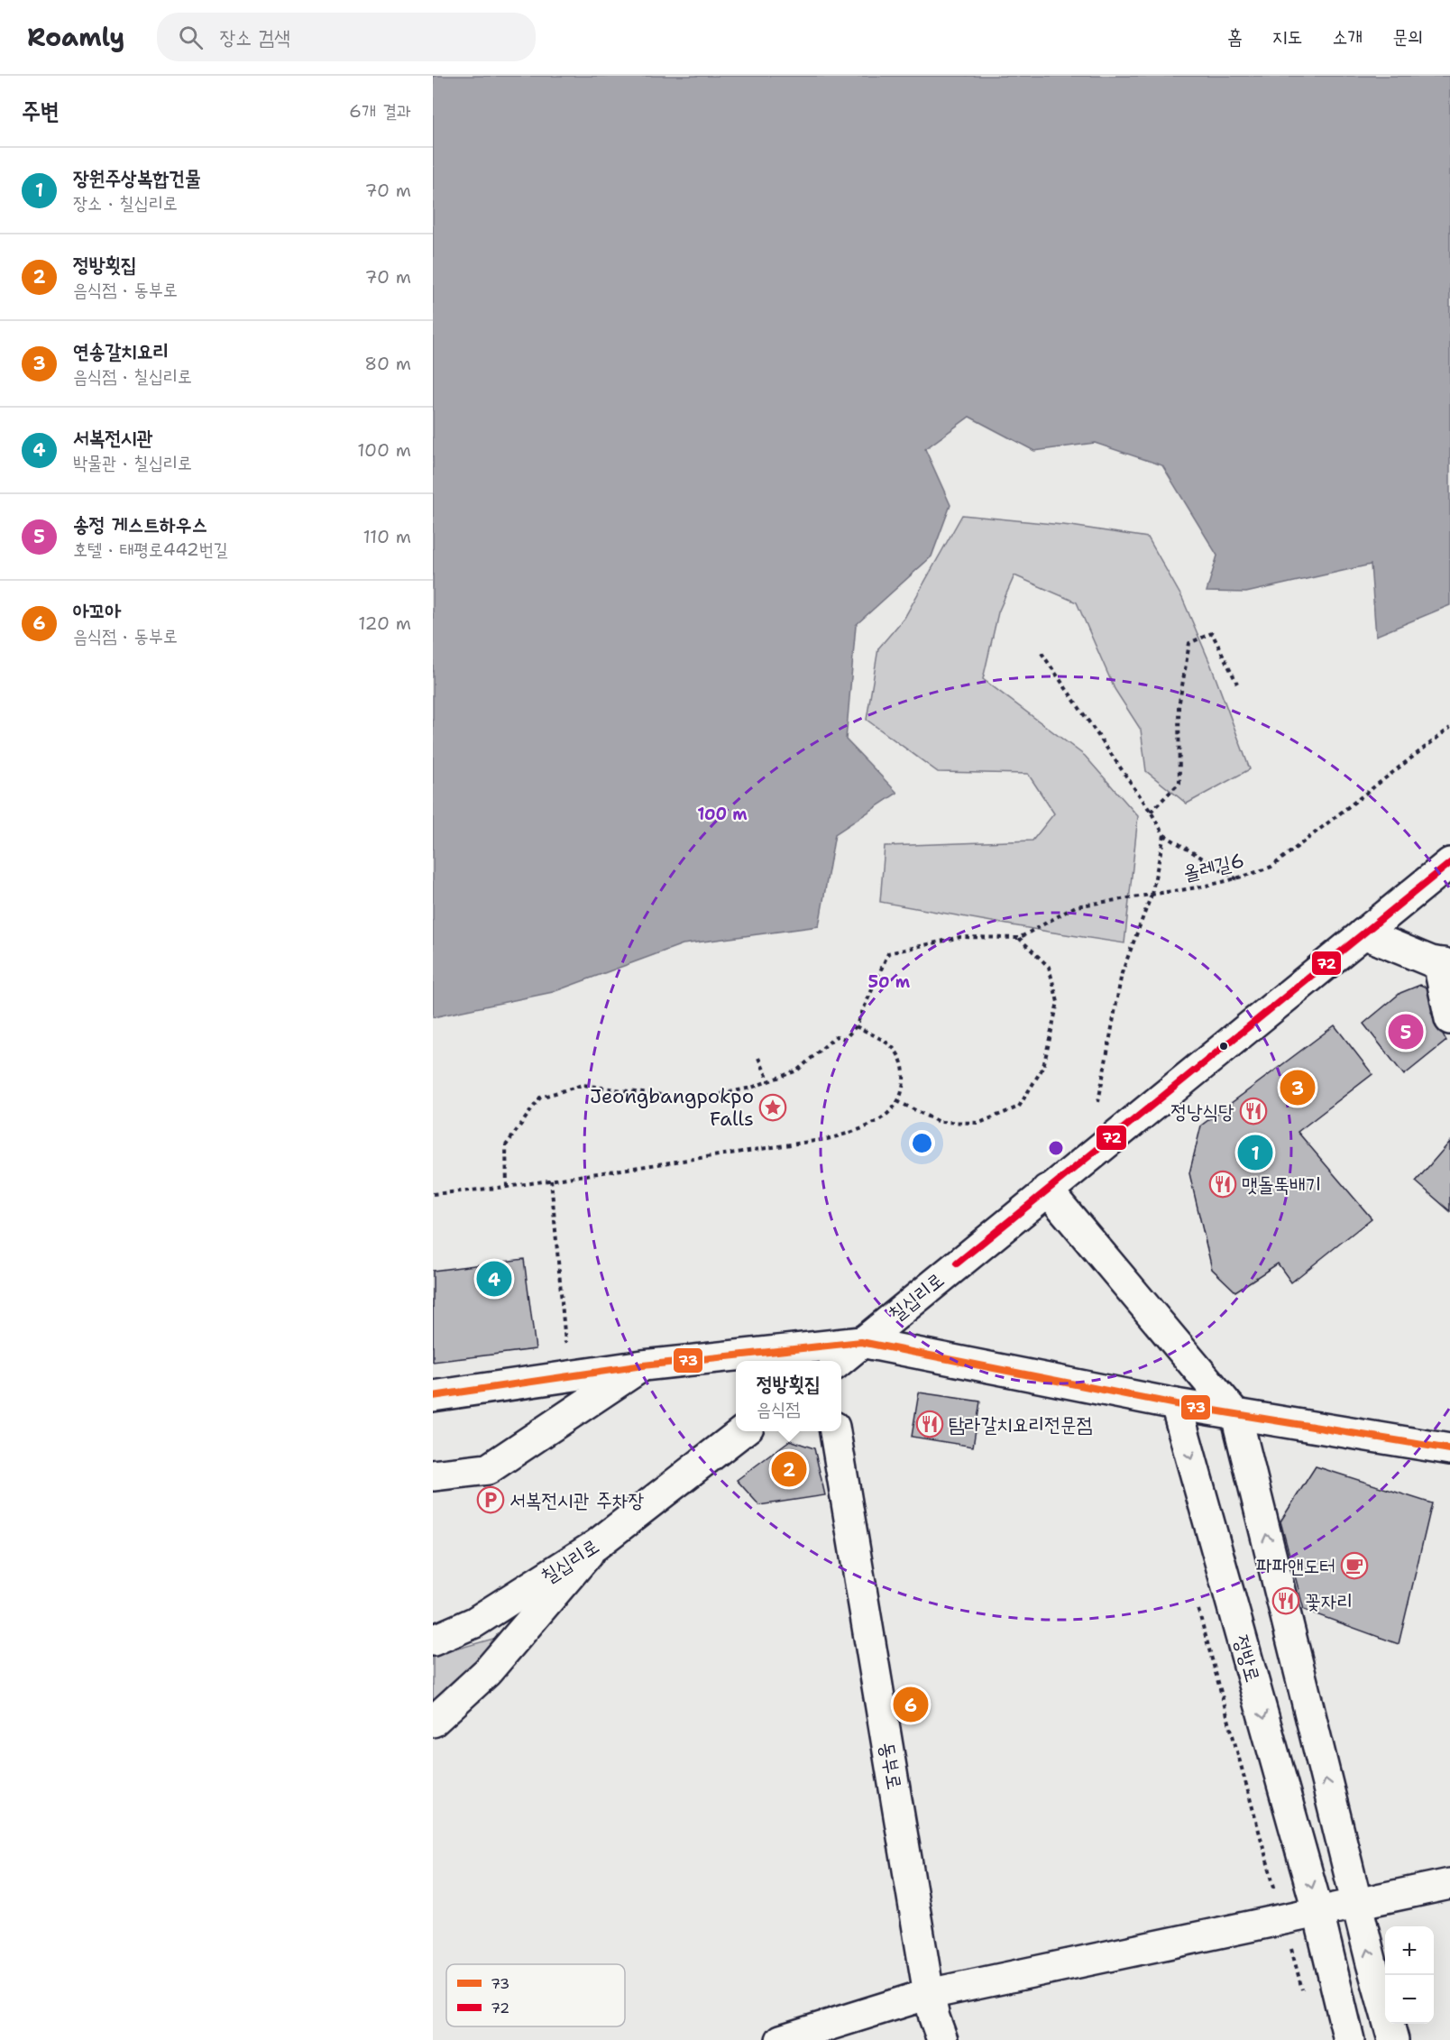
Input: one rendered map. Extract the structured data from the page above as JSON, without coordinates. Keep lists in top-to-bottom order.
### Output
{
  "streets": {
    "street": ["칠십리로", "정방로", "동부로"],
    "path": ["올레길6"]
  },
  "places": {
    "place": ["Jeongbangpokpo Falls"],
    "restaurant": [
      "정낭식당",
      "맷돌뚝배기",
      "탐라갈치요리전문점",
      "꽃자리"
    ],
    "parking": ["서복전시관 주차장"],
    "cafe": ["파파앤도터"]
  },
  "lines": ["transit line 72", "transit line 73"],
  "legend": ["73", "72"],
  "page": {
    "header": "Roamly",
    "search": "장소 검색",
    "nav": [
      "홈",
      "지도",
      "소개",
      "문의"
    ],
    "heading": ["주변", "6개 결과"],
    "list": [
      {
        "mark": "1",
        "name": "장원주상복합건물",
        "note": "장소 · 칠십리로",
        "value": "70 m"
      },
      {
        "mark": "2",
        "name": "정방횟집",
        "note": "음식점 · 동부로",
        "value": "70 m"
      },
      {
        "mark": "3",
        "name": "연송갈치요리",
        "note": "음식점 · 칠십리로",
        "value": "80 m"
      },
      {
        "mark": "4",
        "name": "서복전시관",
        "note": "박물관 · 칠십리로",
        "value": "100 m"
      },
      {
        "mark": "5",
        "name": "송정 게스트하우스",
        "note": "호텔 · 태평로442번길",
        "value": "110 m"
      },
      {
        "mark": "6",
        "name": "아꼬아",
        "note": "음식점 · 동부로",
        "value": "120 m"
      }
    ],
    "pins": [
      "5",
      "3",
      "1",
      "4",
      "2",
      "6"
    ],
    "popup": ["정방횟집", "음식점"],
    "map_buttons": ["+", "−"]
  },
  "rings": ["100 m", "50 m"]
}
